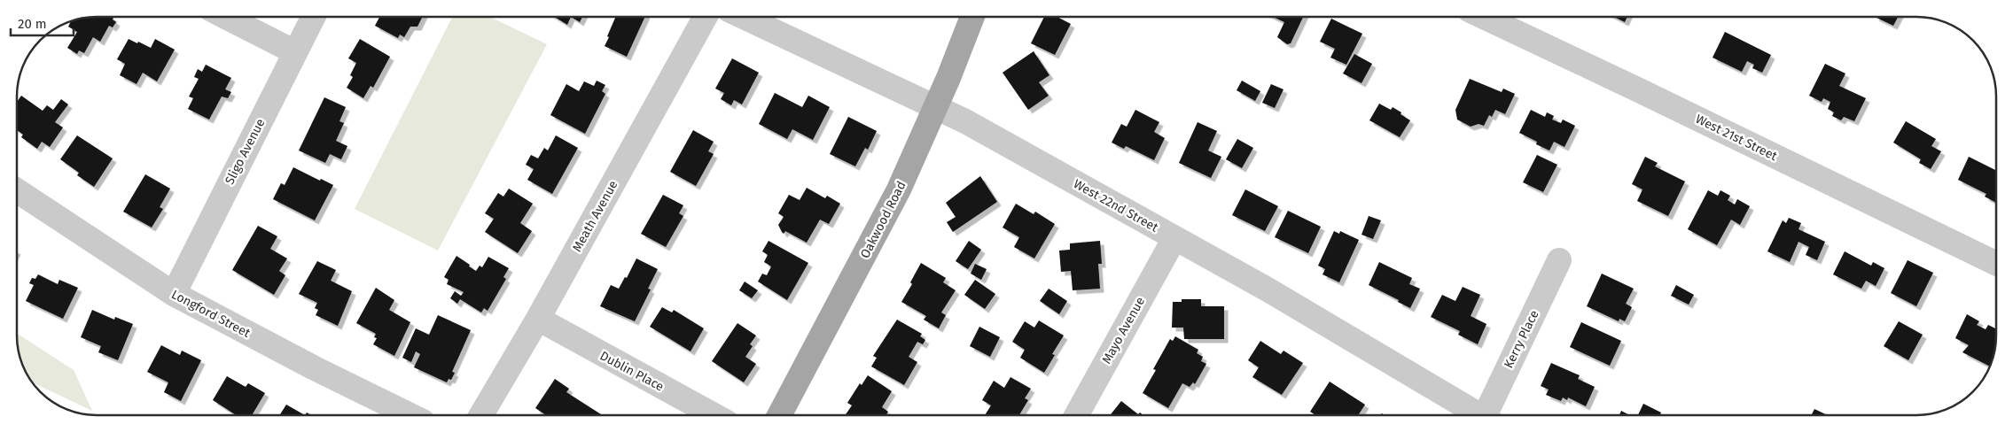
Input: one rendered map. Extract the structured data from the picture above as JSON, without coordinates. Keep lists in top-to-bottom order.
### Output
{
  "streets": {
    "main road": ["Oakwood Road"],
    "street": [
      "West 21st Street",
      "Sligo Avenue",
      "West 22nd Street",
      "Meath Avenue",
      "Longford Street",
      "Mayo Avenue",
      "Kerry Place",
      "Dublin Place"
    ]
  },
  "crossings": [
    ["Sligo Avenue", "Longford Street"],
    ["West 22nd Street", "Oakwood Road"],
    ["West 22nd Street", "Mayo Avenue"],
    ["Meath Avenue", "Dublin Place"]
  ],
  "scale_bar": "20 m"
}
